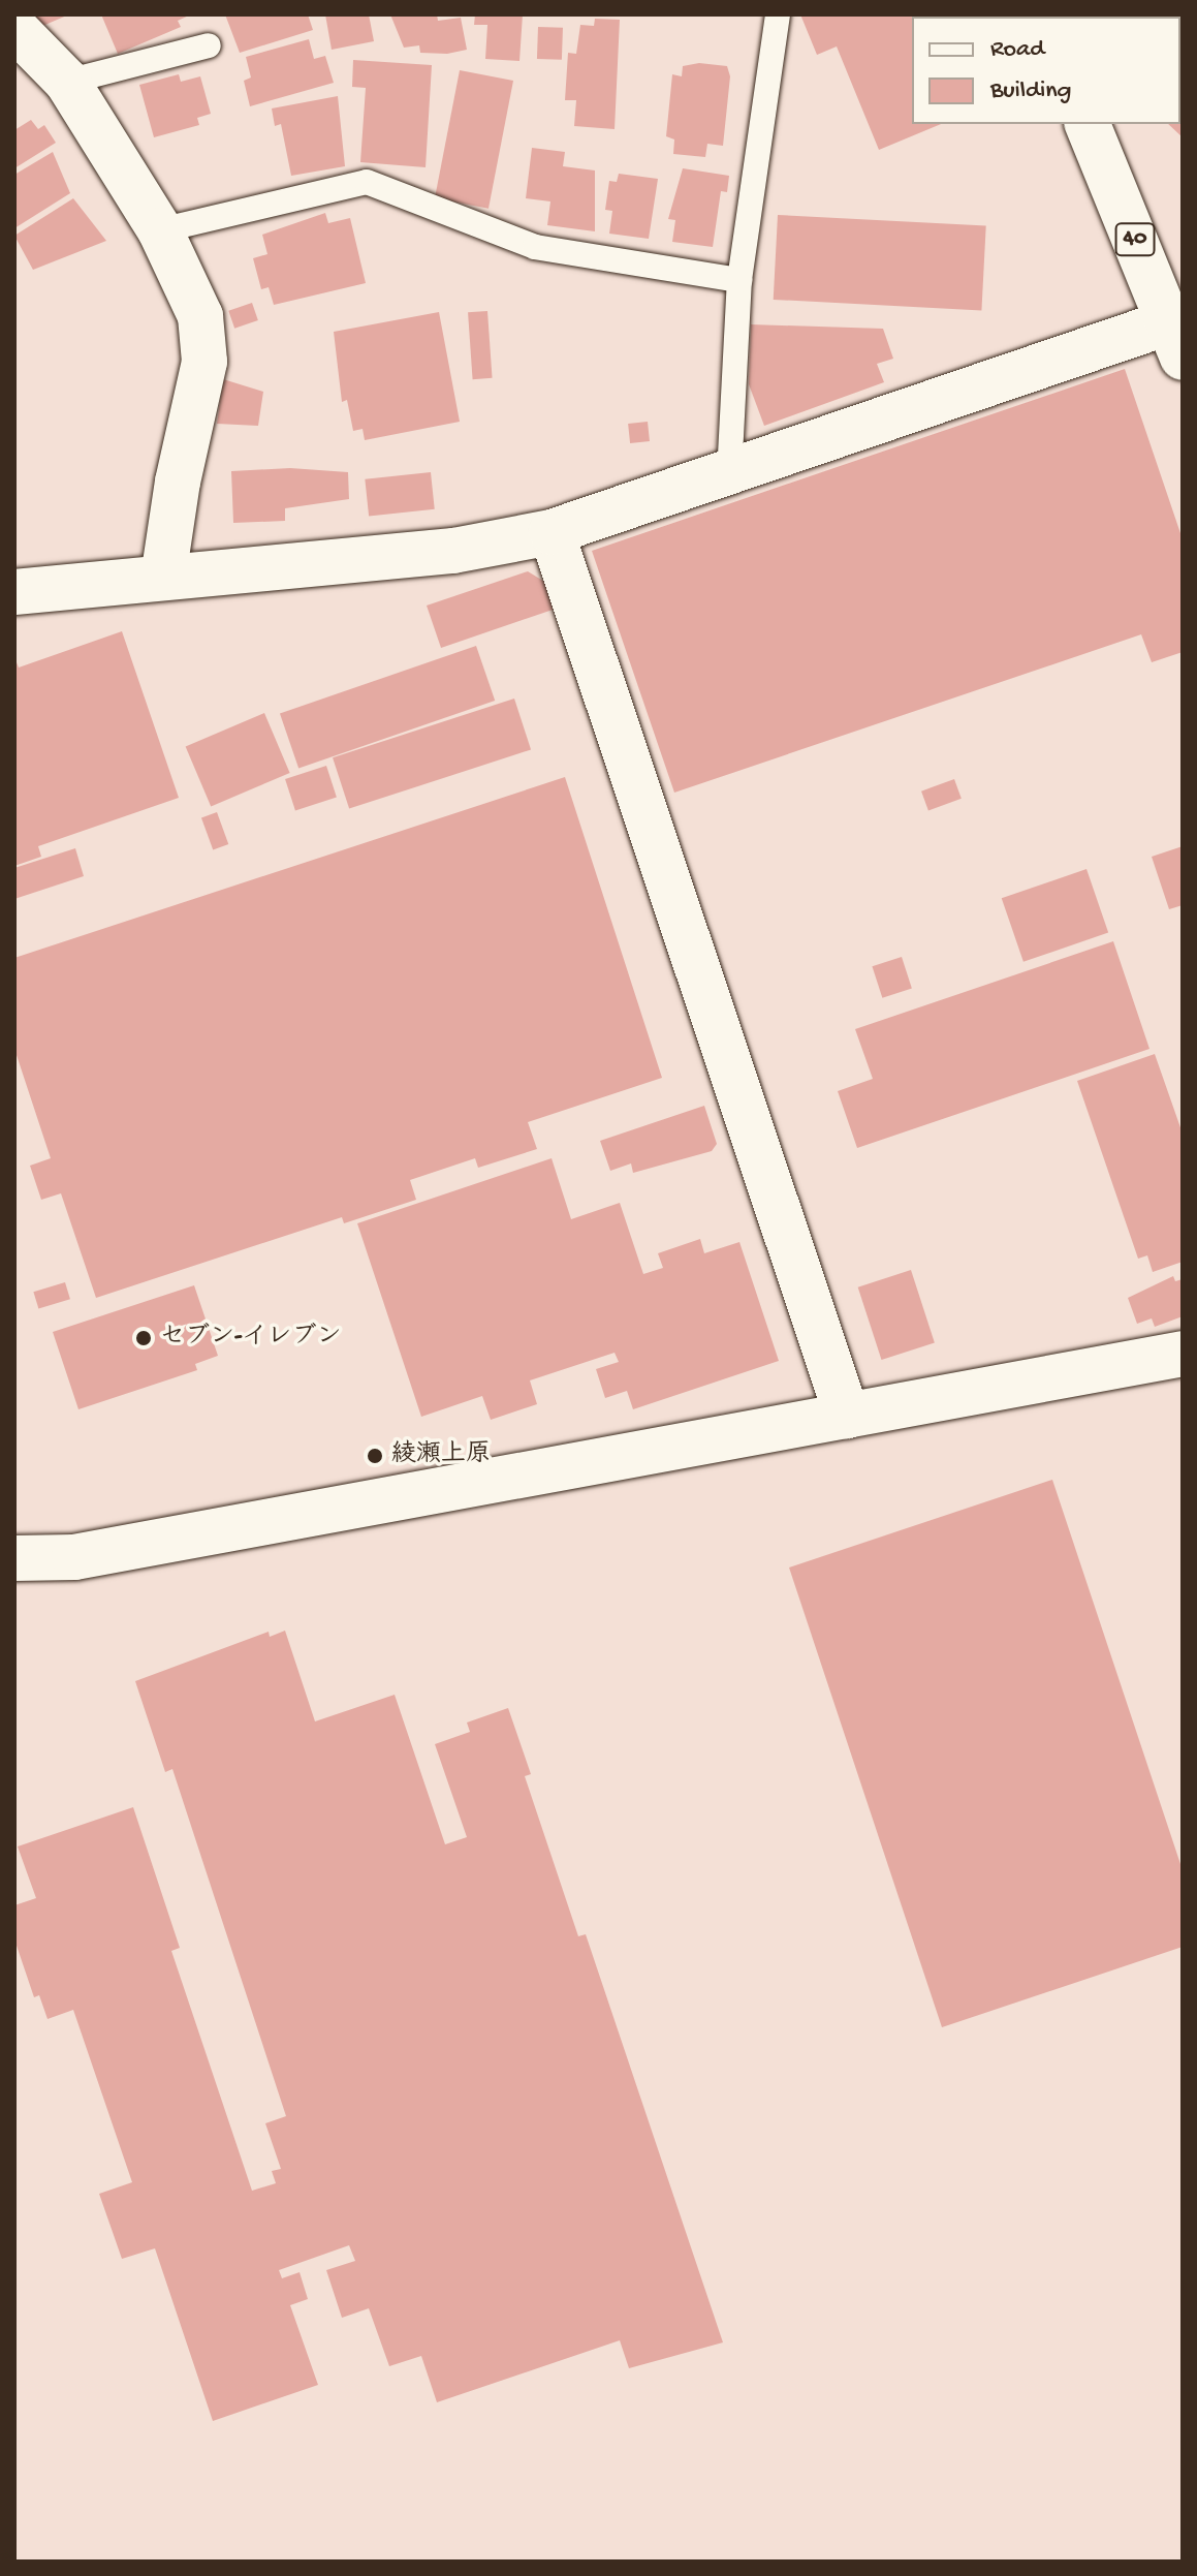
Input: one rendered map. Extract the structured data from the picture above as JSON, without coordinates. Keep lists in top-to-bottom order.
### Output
{
  "streets": {
    "street": ["40"]
  },
  "places": ["セブン-イレブン", "綾瀬上原"],
  "legend": ["Road", "Building"]
}
